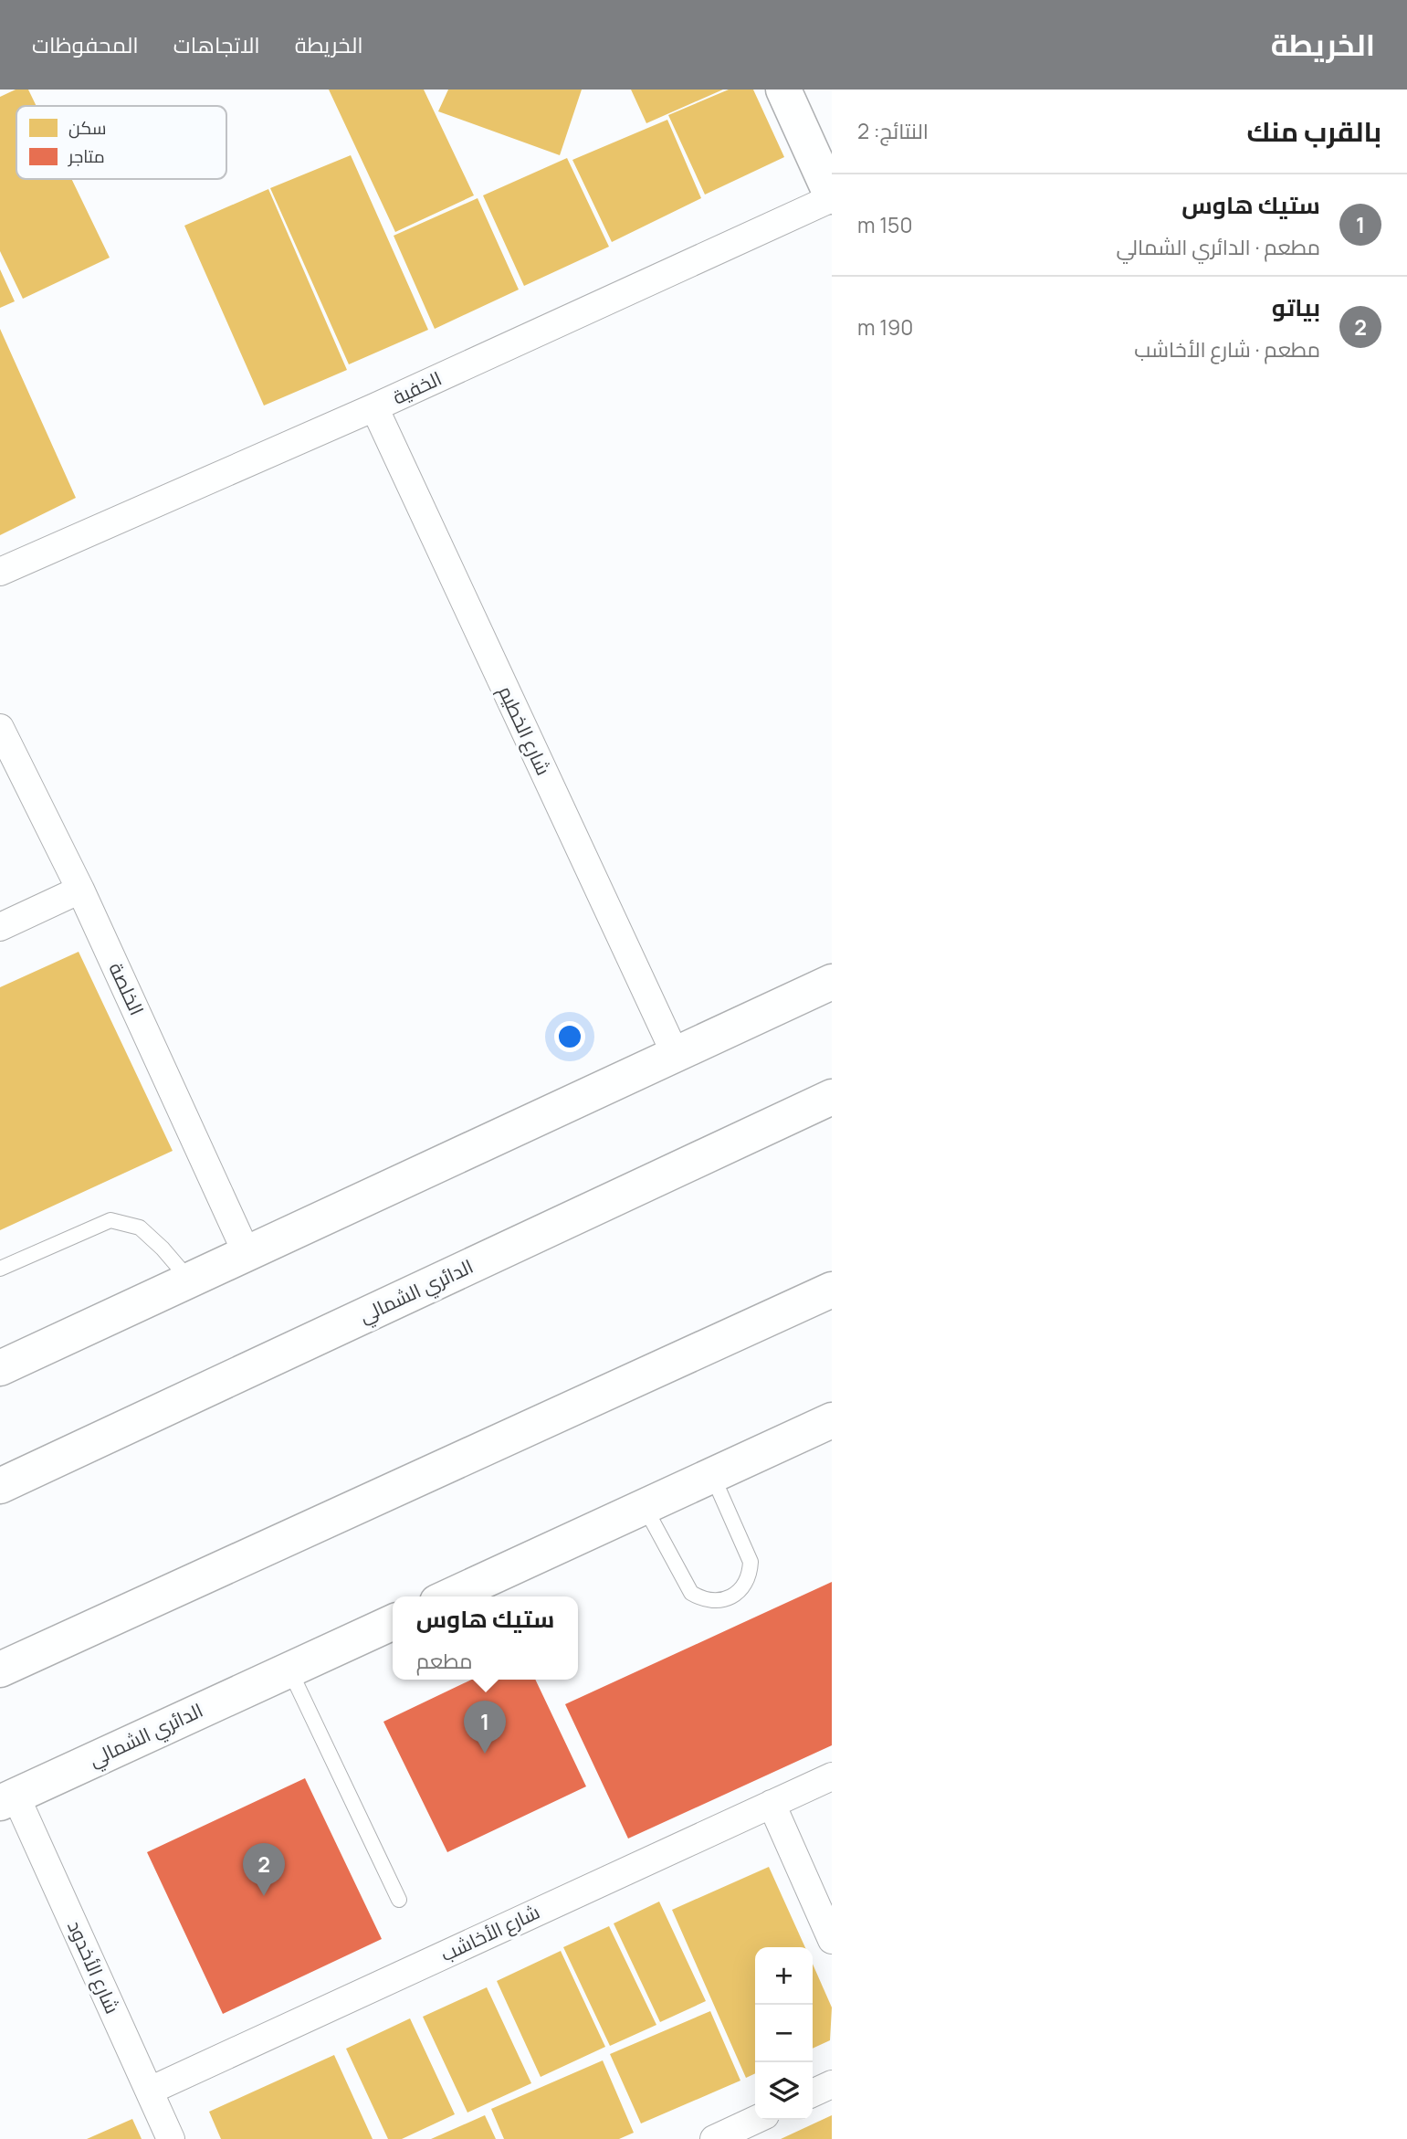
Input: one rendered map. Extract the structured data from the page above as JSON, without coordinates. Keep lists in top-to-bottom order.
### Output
{
  "streets": {
    "main road": ["الدائري الشمالي"],
    "street": [
      "الخفية",
      "شارع الخطيم",
      "الخلصة",
      "شارع الأخاشب",
      "شارع الأخدود"
    ]
  },
  "crossings": [
    ["الخفية", "شارع الخطيم"],
    ["الدائري الشمالي", "شارع الأخدود"],
    ["شارع الأخاشب", "شارع الأخدود"]
  ],
  "legend": ["سكن", "متاجر"],
  "page": {
    "header": "الخريطة",
    "nav": ["الخريطة", "الاتجاهات", "المحفوظات"],
    "heading": ["بالقرب منك", "النتائج: 2"],
    "list": [
      {
        "mark": "1",
        "name": "ستيك هاوس",
        "note": "مطعم · الدائري الشمالي",
        "value": "150 m"
      },
      {
        "mark": "2",
        "name": "بياتو",
        "note": "مطعم · شارع الأخاشب",
        "value": "190 m"
      }
    ],
    "popup": ["ستيك هاوس", "مطعم"],
    "pins": ["1", "2"],
    "map_buttons": ["+", "−"]
  }
}
